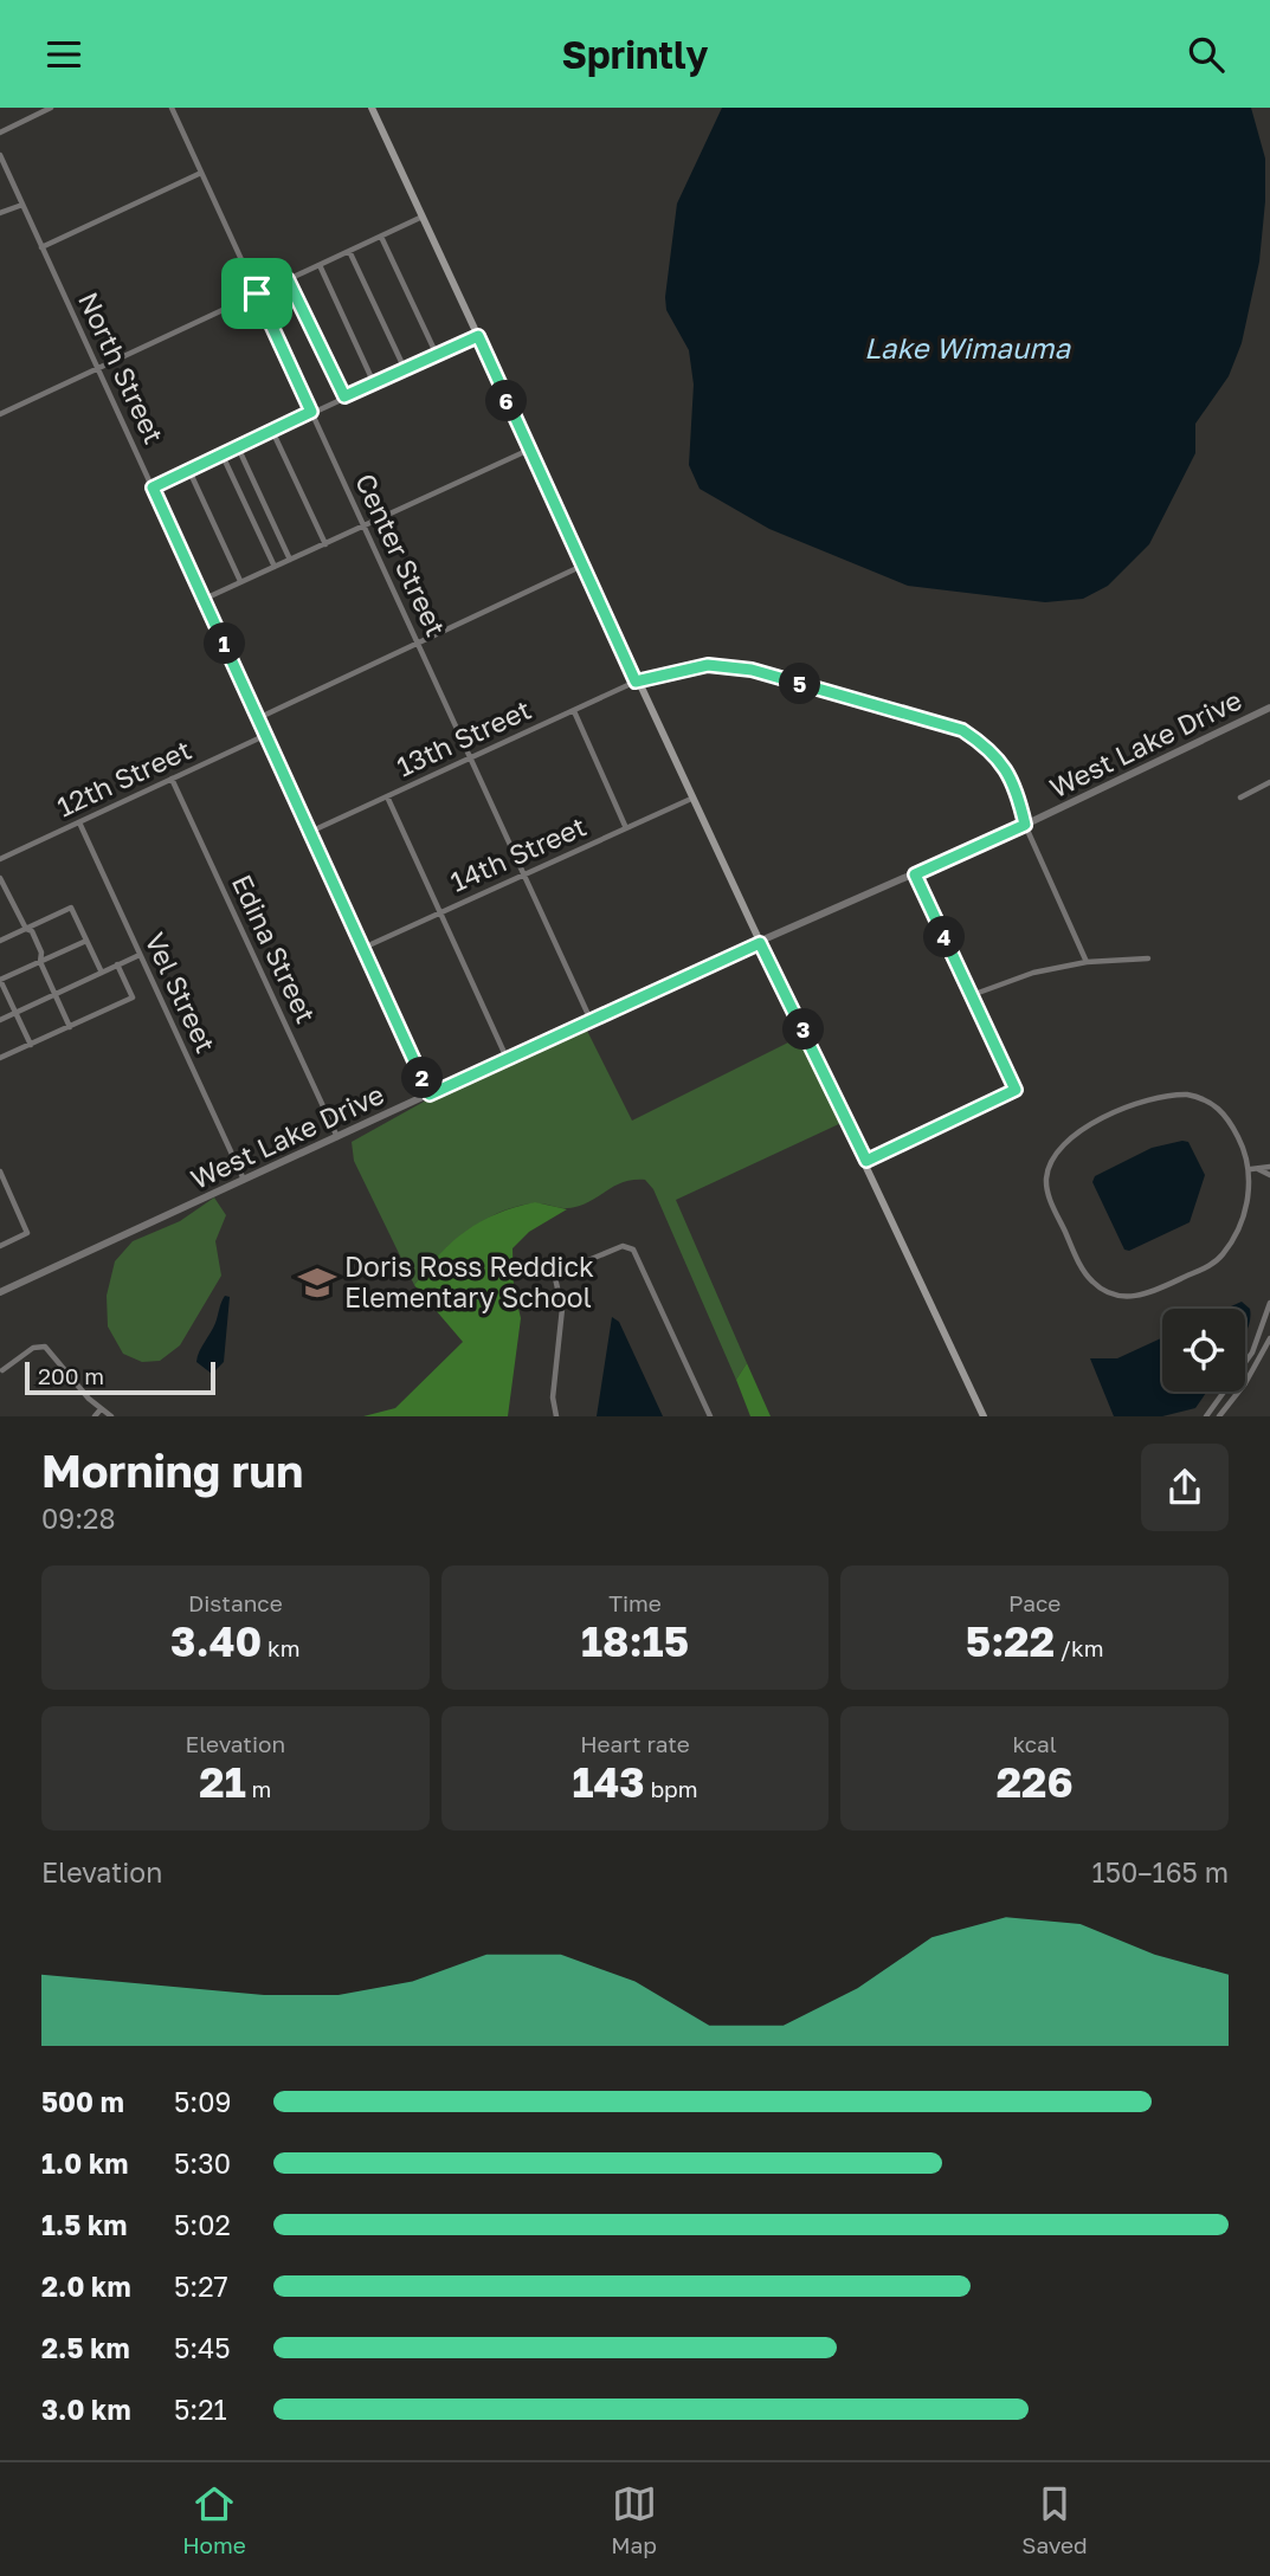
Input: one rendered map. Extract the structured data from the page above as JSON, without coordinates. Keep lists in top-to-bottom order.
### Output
{
  "streets": {
    "street": [
      "North Street",
      "Center Street",
      "13th Street",
      "West Lake Drive",
      "12th Street",
      "14th Street",
      "Edina Street",
      "Vel Street"
    ]
  },
  "crossings": [
    ["North Street", "13th Street"],
    ["North Street", "West Lake Drive"],
    ["North Street", "12th Street"],
    ["North Street", "14th Street"],
    ["Center Street", "13th Street"],
    ["Center Street", "West Lake Drive"],
    ["Center Street", "14th Street"],
    ["13th Street", "West Lake Drive"],
    ["West Lake Drive", "Edina Street"],
    ["West Lake Drive", "Vel Street"],
    ["12th Street", "Edina Street"],
    ["12th Street", "Vel Street"]
  ],
  "water": ["Lake Wimauma"],
  "places": {
    "school or university": ["Doris Ross Reddick Elementary School"]
  },
  "scale_bar": "200 m",
  "page": {
    "header": "Sprintly",
    "pins": [
      "6",
      "1",
      "5",
      "4",
      "3",
      "2"
    ],
    "scale": "200 m",
    "heading": ["Morning run", "09:28"],
    "stats": [
      ["Distance", "3.40 km"],
      ["Time", "18:15"],
      ["Pace", "5:22 /km"],
      ["Elevation", "21 m"],
      ["Heart rate", "143 bpm"],
      ["kcal", "226"]
    ],
    "chart": ["Elevation", "150–165 m"],
    "list": [
      {
        "name": "500 m",
        "note": "5:09"
      },
      {
        "name": "1.0 km",
        "note": "5:30"
      },
      {
        "name": "1.5 km",
        "note": "5:02"
      },
      {
        "name": "2.0 km",
        "note": "5:27"
      },
      {
        "name": "2.5 km",
        "note": "5:45"
      },
      {
        "name": "3.0 km",
        "note": "5:21"
      }
    ],
    "tabs": ["Home", "Map", "Saved"]
  }
}
